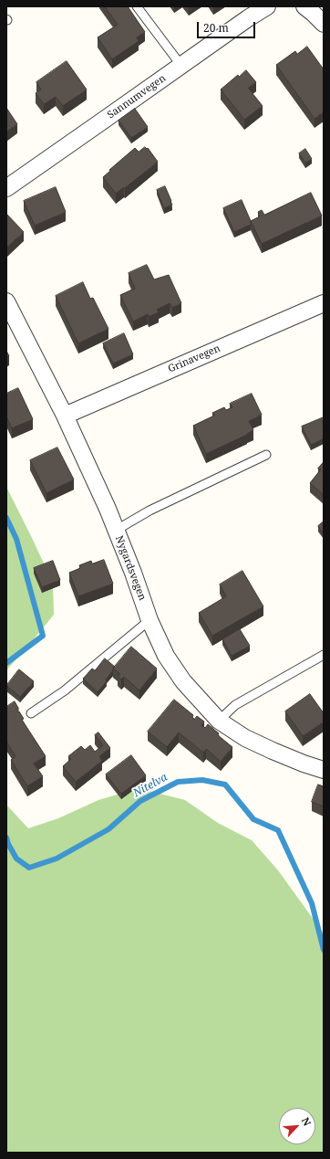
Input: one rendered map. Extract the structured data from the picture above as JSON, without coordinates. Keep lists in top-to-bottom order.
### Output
{
  "streets": {
    "street": ["Sannumvegen", "Grinavegen", "Nygardsvegen"]
  },
  "crossings": [
    ["Grinavegen", "Nygardsvegen"]
  ],
  "water": ["Nitelva"],
  "scale_bar": "20 m",
  "north": "top right"
}
